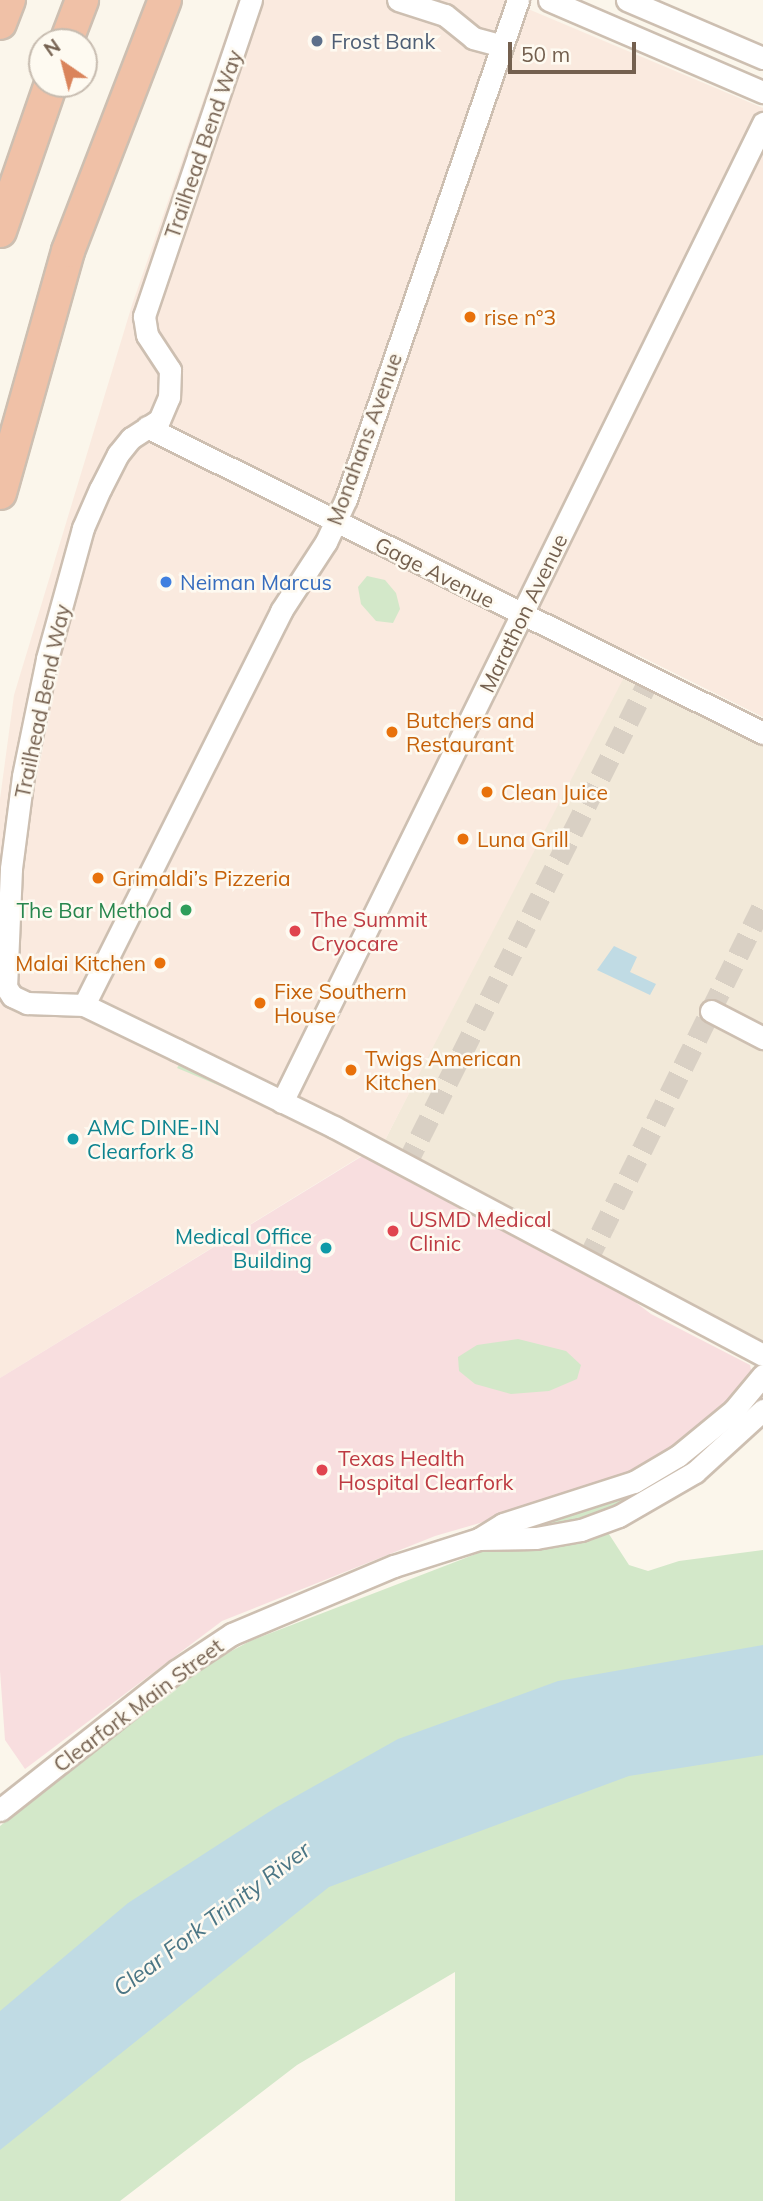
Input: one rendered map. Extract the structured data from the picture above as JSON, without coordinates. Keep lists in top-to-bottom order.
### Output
{
  "streets": {
    "street": [
      "Trailhead Bend Way",
      "Monahans Avenue",
      "Gage Avenue",
      "Marathon Avenue",
      "Clearfork Main Street"
    ]
  },
  "crossings": [
    ["Trailhead Bend Way", "Monahans Avenue"],
    ["Trailhead Bend Way", "Gage Avenue"],
    ["Trailhead Bend Way", "Marathon Avenue"],
    ["Monahans Avenue", "Gage Avenue"],
    ["Gage Avenue", "Marathon Avenue"]
  ],
  "water": ["Clear Fork Trinity River"],
  "places": [
    "Frost Bank",
    "rise n°3",
    "Neiman Marcus",
    "Butchers and Restaurant",
    "Clean Juice",
    "Luna Grill",
    "Grimaldi’s Pizzeria",
    "The Bar Method",
    "The Summit Cryocare",
    "Malai Kitchen",
    "Fixe Southern House",
    "Twigs American Kitchen",
    "AMC DINE-IN Clearfork 8",
    "USMD Medical Clinic",
    "Medical Office Building",
    "Texas Health Hospital Clearfork"
  ],
  "scale_bar": "50 m",
  "north": "top left"
}
